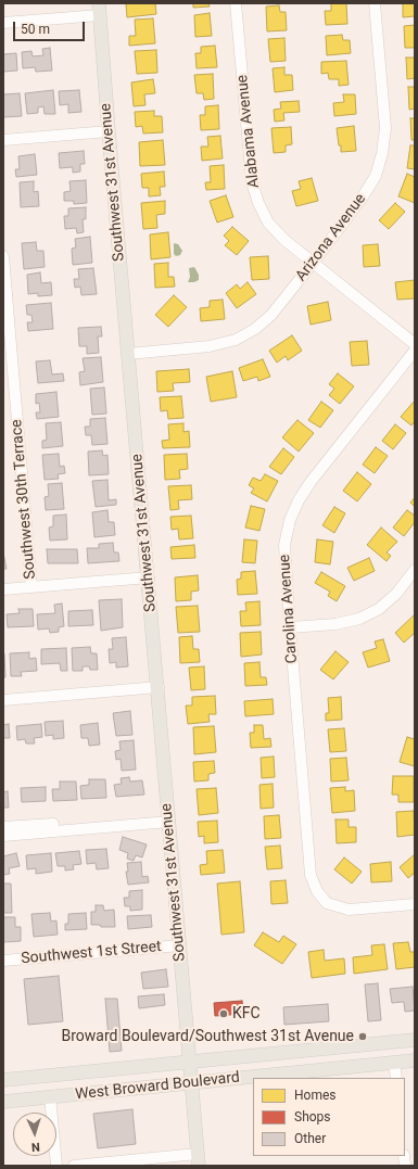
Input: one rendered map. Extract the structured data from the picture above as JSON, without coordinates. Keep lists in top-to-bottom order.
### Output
{
  "streets": {
    "main road": ["Southwest 31st Avenue", "West Broward Boulevard"],
    "street": [
      "Alabama Avenue",
      "Arizona Avenue",
      "Southwest 30th Terrace",
      "Carolina Avenue",
      "Southwest 1st Street"
    ]
  },
  "crossings": [
    ["Alabama Avenue", "Arizona Avenue"],
    ["Southwest 31st Avenue", "Arizona Avenue"],
    ["Southwest 31st Avenue", "Southwest 1st Street"],
    ["Southwest 31st Avenue", "West Broward Boulevard"]
  ],
  "places": ["KFC", "Broward Boulevard/Southwest 31st Avenue"],
  "legend": ["Homes", "Shops", "Other"],
  "scale_bar": "50 m",
  "north": "bottom"
}
